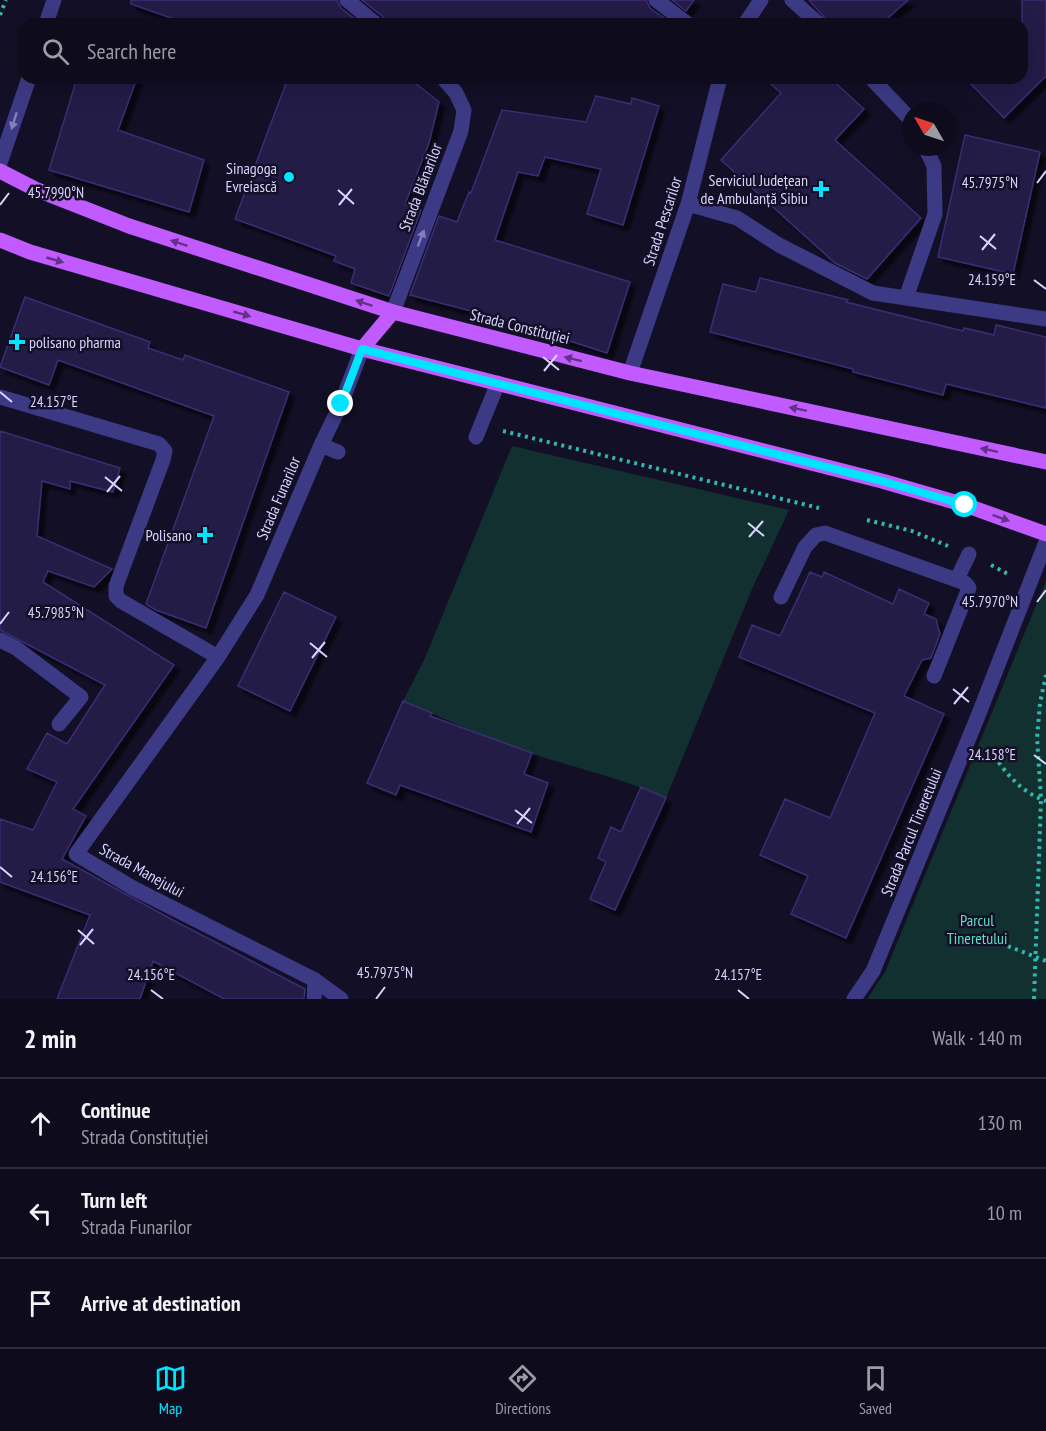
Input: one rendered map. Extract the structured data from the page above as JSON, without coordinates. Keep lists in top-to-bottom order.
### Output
{
  "streets": {
    "main road": ["Strada Constituției"],
    "street": [
      "Strada Blănarilor",
      "Strada Pescarilor",
      "Strada Funarilor",
      "Strada Parcul Tineretului",
      "Strada Manejului"
    ]
  },
  "crossings": [
    ["Strada Blănarilor", "Strada Constituției"],
    ["Strada Pescarilor", "Strada Constituției"],
    ["Strada Funarilor", "Strada Manejului"]
  ],
  "one_way": ["Strada Blănarilor"],
  "parks": ["Parcul Tineretului"],
  "places": {
    "other": ["Sinagoga Evreiască"],
    "health": ["Serviciul Județean de Ambulanță Sibiu", "polisano pharma", "Polisano"]
  },
  "north": "top left",
  "page": {
    "search": "Search here",
    "heading": ["2 min", "Walk · 140 m"],
    "list": [
      ["Continue", "Strada Constituției", "130 m"],
      ["Turn left", "Strada Funarilor", "10 m"],
      "Arrive at destination"
    ],
    "nav": ["Map", "Directions", "Saved"]
  },
  "coordinates": [
    "45.7975°N",
    "45.7990°N",
    "24.159°E",
    "24.157°E",
    "45.7970°N",
    "45.7985°N",
    "24.158°E",
    "24.156°E"
  ]
}
